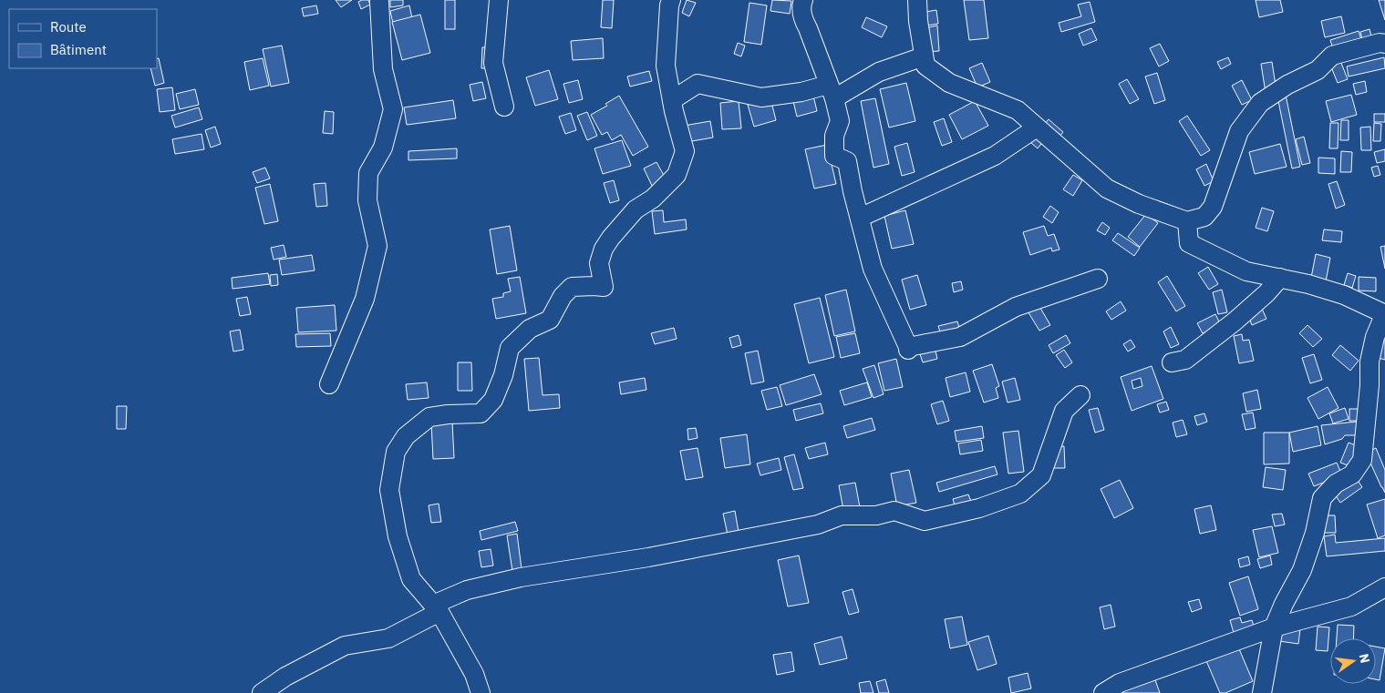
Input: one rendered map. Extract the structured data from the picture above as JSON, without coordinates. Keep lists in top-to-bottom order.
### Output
{
  "legend": ["Route", "Bâtiment"],
  "north": "right"
}
